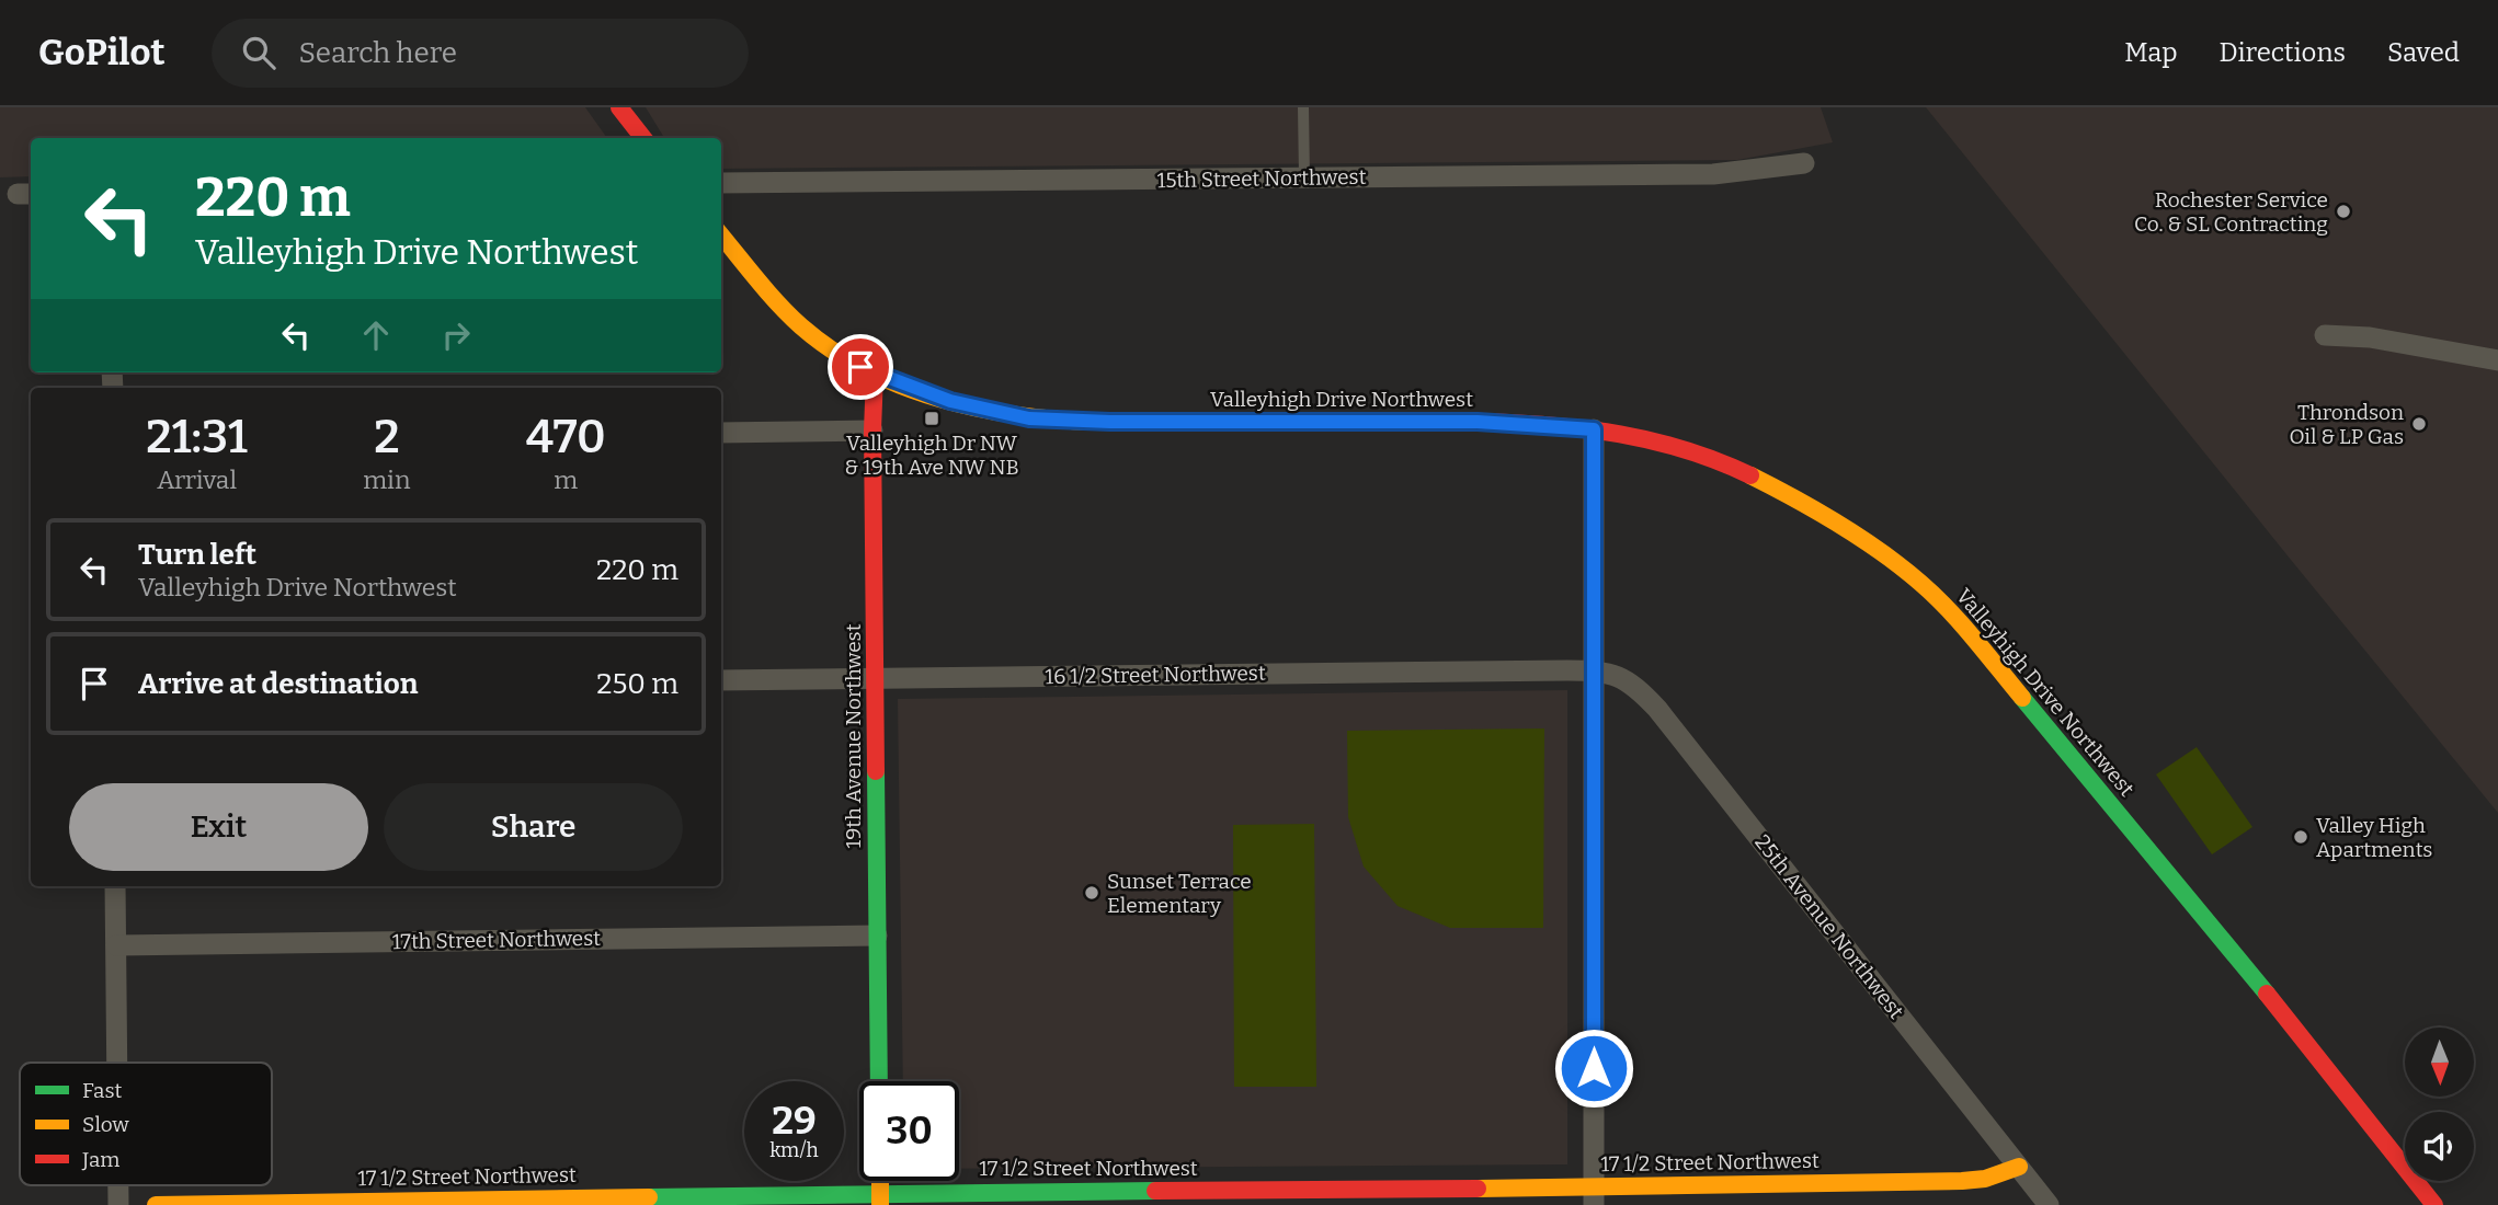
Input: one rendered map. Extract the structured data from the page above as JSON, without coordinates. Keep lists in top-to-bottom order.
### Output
{
  "streets": {
    "street": [
      "15th Street Northwest",
      "Valleyhigh Drive Northwest",
      "16 1/2 Street Northwest",
      "19th Avenue Northwest",
      "25th Avenue Northwest",
      "17th Street Northwest",
      "17 1/2 Street Northwest"
    ]
  },
  "crossings": [
    ["Valleyhigh Drive Northwest", "19th Avenue Northwest"],
    ["16 1/2 Street Northwest", "19th Avenue Northwest"],
    ["16 1/2 Street Northwest", "25th Avenue Northwest"],
    ["19th Avenue Northwest", "17th Street Northwest"],
    ["25th Avenue Northwest", "17 1/2 Street Northwest"]
  ],
  "places": {
    "other": [
      "Rochester Service Co. & SL Contracting",
      "Throndson Oil & LP Gas",
      "Valley High Apartments",
      "Sunset Terrace Elementary"
    ],
    "transit": ["Valleyhigh Dr NW & 19th Ave NW NB"]
  },
  "legend": ["Fast", "Slow", "Jam"],
  "north": "bottom",
  "page": {
    "header": "GoPilot",
    "search": "Search here",
    "nav": ["Map", "Directions", "Saved"],
    "turn": ["220 m", "Valleyhigh Drive Northwest"],
    "eta": [
      "21:31",
      "Arrival",
      "2",
      "min",
      "470",
      "m"
    ],
    "list": [
      {
        "name": "Turn left",
        "note": "Valleyhigh Drive Northwest",
        "value": "220 m"
      },
      {
        "name": "Arrive at destination",
        "value": "250 m"
      }
    ],
    "buttons": ["Exit", "Share"],
    "speed": "29 km/h",
    "limit": "30"
  }
}
